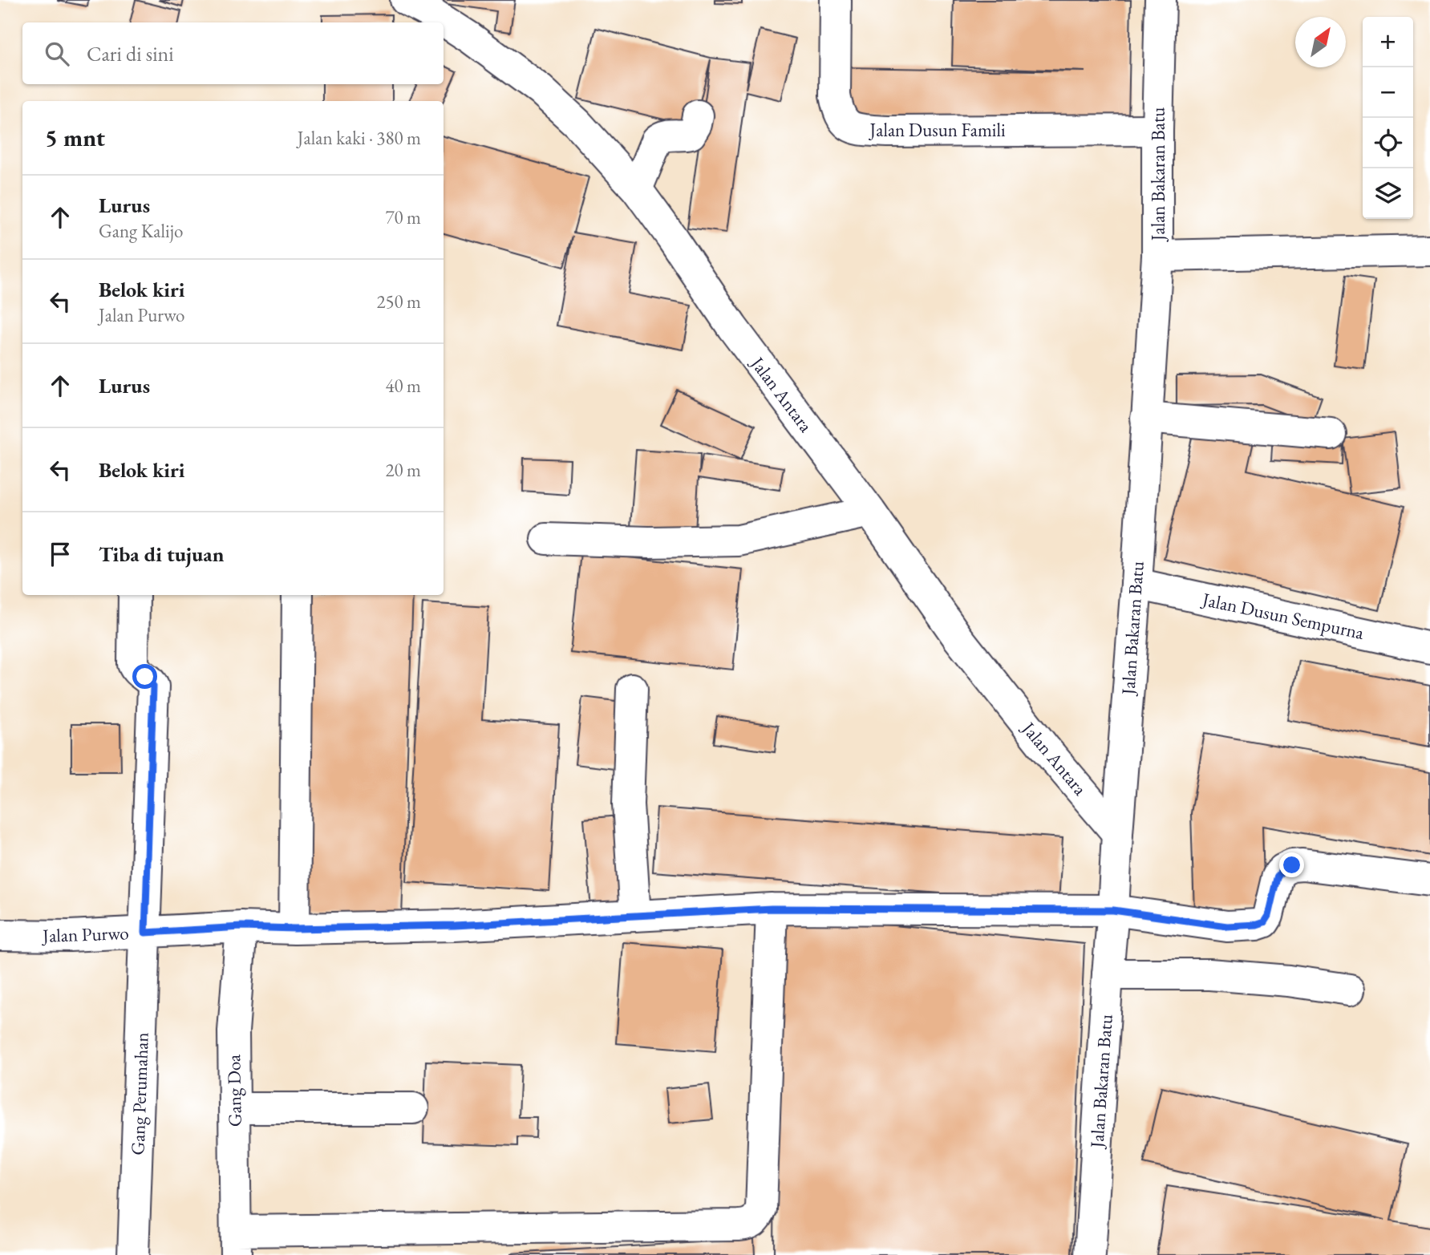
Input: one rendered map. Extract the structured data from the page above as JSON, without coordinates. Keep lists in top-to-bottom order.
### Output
{
  "streets": {
    "main road": [
      "Jalan Dusun Famili",
      "Jalan Bakaran Batu",
      "Jalan Antara",
      "Jalan Dusun Sempurna",
      "Jalan Purwo",
      "Gang Doa",
      "Gang Perumahan"
    ]
  },
  "crossings": [
    ["Jalan Dusun Famili", "Jalan Bakaran Batu"],
    ["Jalan Bakaran Batu", "Jalan Antara"],
    ["Jalan Bakaran Batu", "Jalan Dusun Sempurna"],
    ["Jalan Bakaran Batu", "Jalan Purwo"],
    ["Jalan Purwo", "Gang Doa"],
    ["Jalan Purwo", "Gang Perumahan"]
  ],
  "north": "top right",
  "page": {
    "map_buttons": ["+", "−"],
    "search": "Cari di sini",
    "heading": ["5 mnt", "Jalan kaki · 380 m"],
    "list": [
      ["Lurus", "Gang Kalijo", "70 m"],
      ["Belok kiri", "Jalan Purwo", "250 m"],
      ["Lurus", "40 m"],
      ["Belok kiri", "20 m"],
      "Tiba di tujuan"
    ]
  }
}
